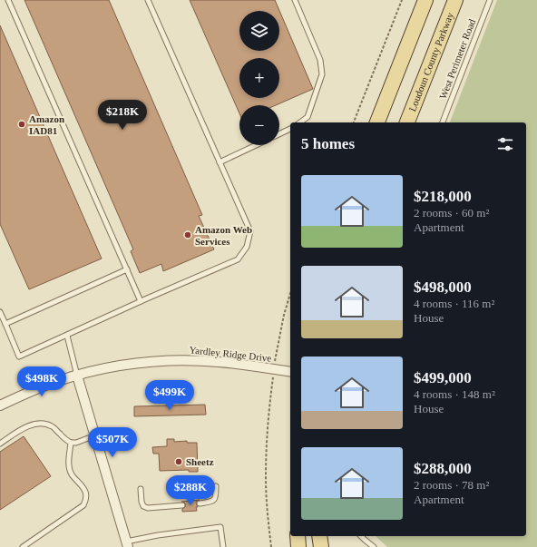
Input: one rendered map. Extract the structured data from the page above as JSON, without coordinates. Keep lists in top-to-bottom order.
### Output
{
  "streets": {
    "main road": ["Loudoun County Parkway"],
    "street": ["Yardley Ridge Drive"],
    "lane": ["West Perimeter Road"]
  },
  "places": ["Amazon IAD81", "Amazon Web Services", "Sheetz"],
  "page": {
    "map_buttons": ["+", "−"],
    "price": [
      "$218K",
      "$498K",
      "$499K",
      "$507K",
      "$288K"
    ],
    "heading": "5 homes",
    "list": [
      {
        "name": "$218,000",
        "note": "2 rooms · 60 m² · Apartment"
      },
      {
        "name": "$498,000",
        "note": "4 rooms · 116 m² · House"
      },
      {
        "name": "$499,000",
        "note": "4 rooms · 148 m² · House"
      },
      {
        "name": "$288,000",
        "note": "2 rooms · 78 m² · Apartment"
      }
    ]
  }
}
